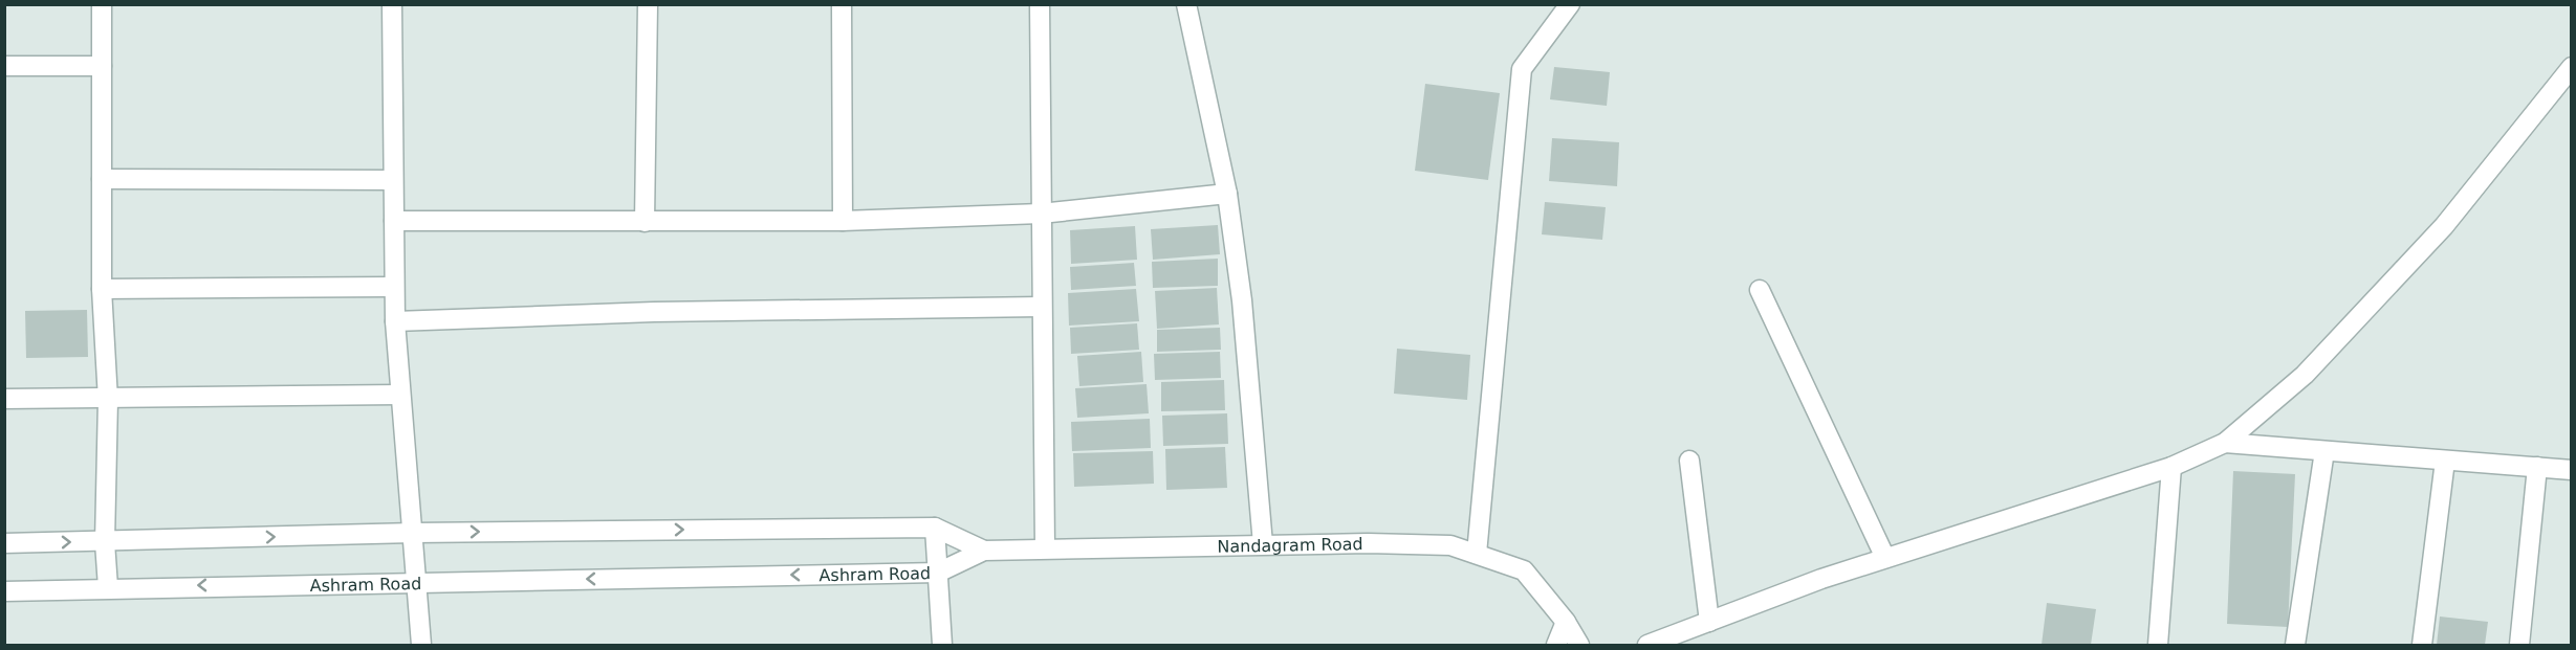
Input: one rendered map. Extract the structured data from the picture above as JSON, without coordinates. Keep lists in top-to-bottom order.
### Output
{
  "streets": {
    "street": ["Nandagram Road", "Ashram Road"]
  },
  "crossings": [
    ["Nandagram Road", "Ashram Road"]
  ]
}
